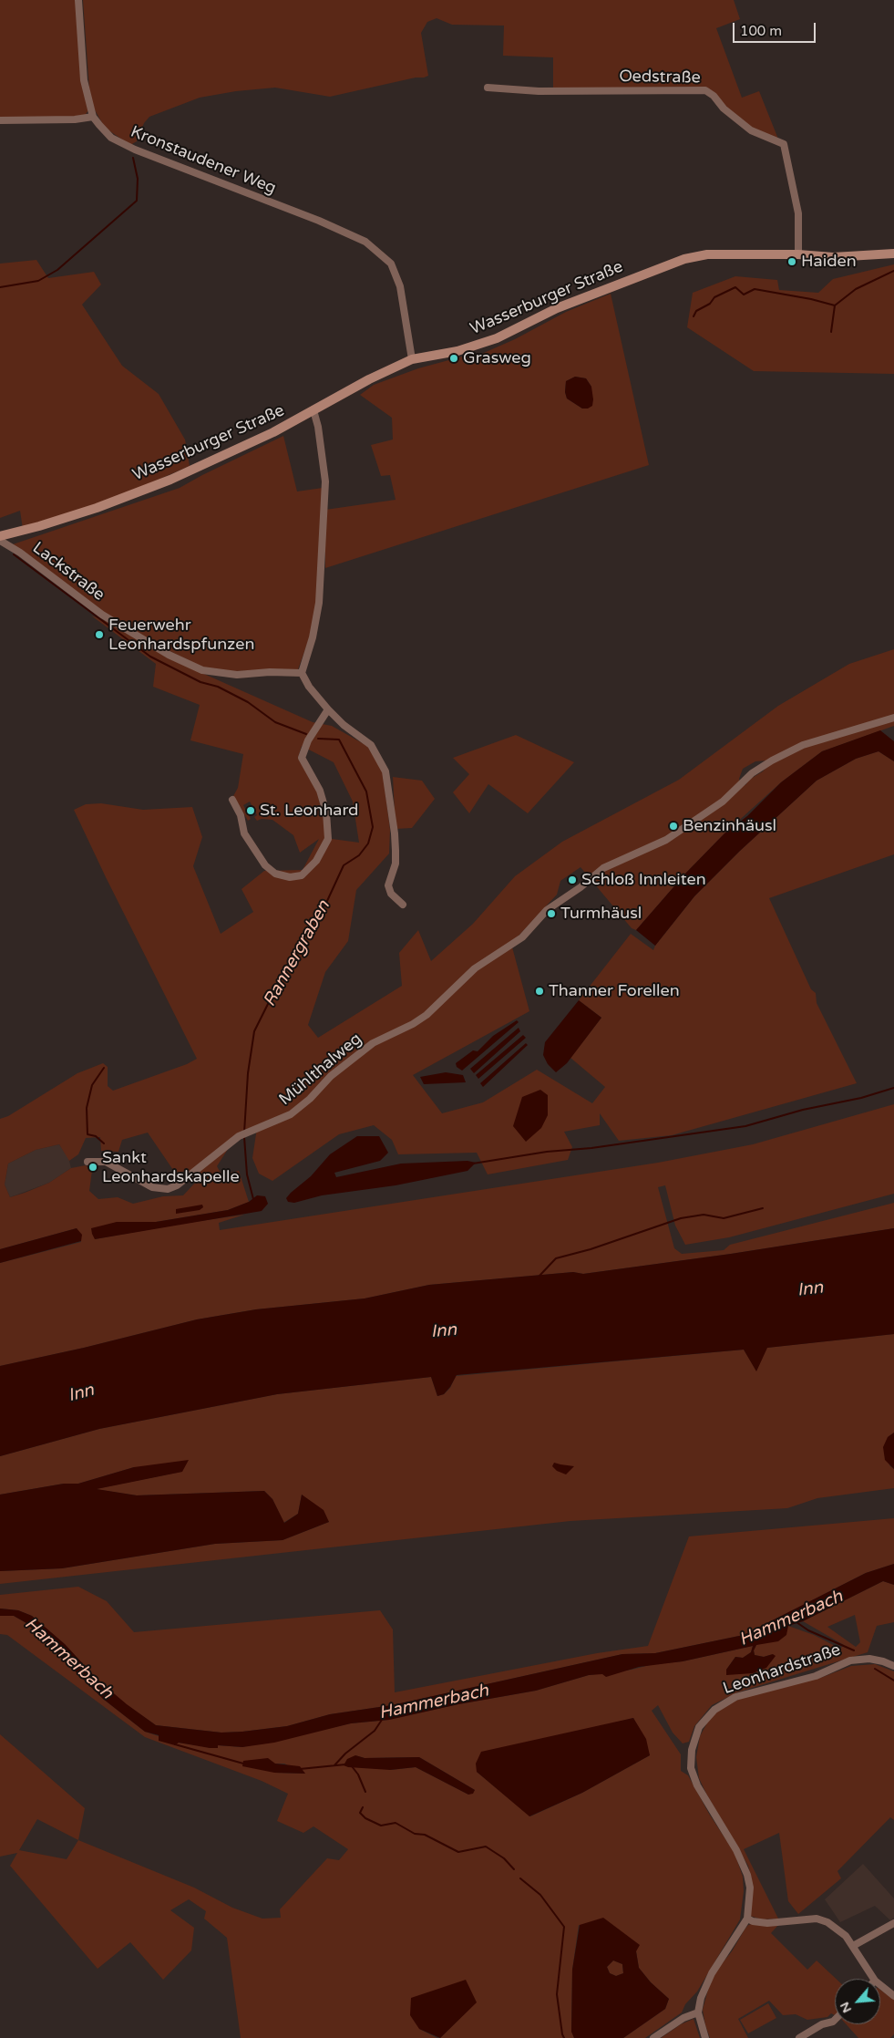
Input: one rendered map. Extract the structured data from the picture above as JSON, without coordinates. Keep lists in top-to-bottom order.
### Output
{
  "streets": {
    "main road": ["Wasserburger Straße"],
    "street": [
      "Oedstraße",
      "Kronstaudener Weg",
      "Lackstraße",
      "Mühlthalweg",
      "Leonhardstraße"
    ]
  },
  "crossings": [
    ["Oedstraße", "Wasserburger Straße"],
    ["Kronstaudener Weg", "Wasserburger Straße"],
    ["Wasserburger Straße", "Lackstraße"]
  ],
  "water": ["Rannergraben", "Inn", "Hammerbach"],
  "places": [
    "Haiden",
    "Grasweg",
    "Feuerwehr Leonhardspfunzen",
    "St. Leonhard",
    "Benzinhäusl",
    "Schloß Innleiten",
    "Turmhäusl",
    "Thanner Forellen",
    "Sankt Leonhardskapelle"
  ],
  "scale_bar": "100 m",
  "north": "bottom left"
}
